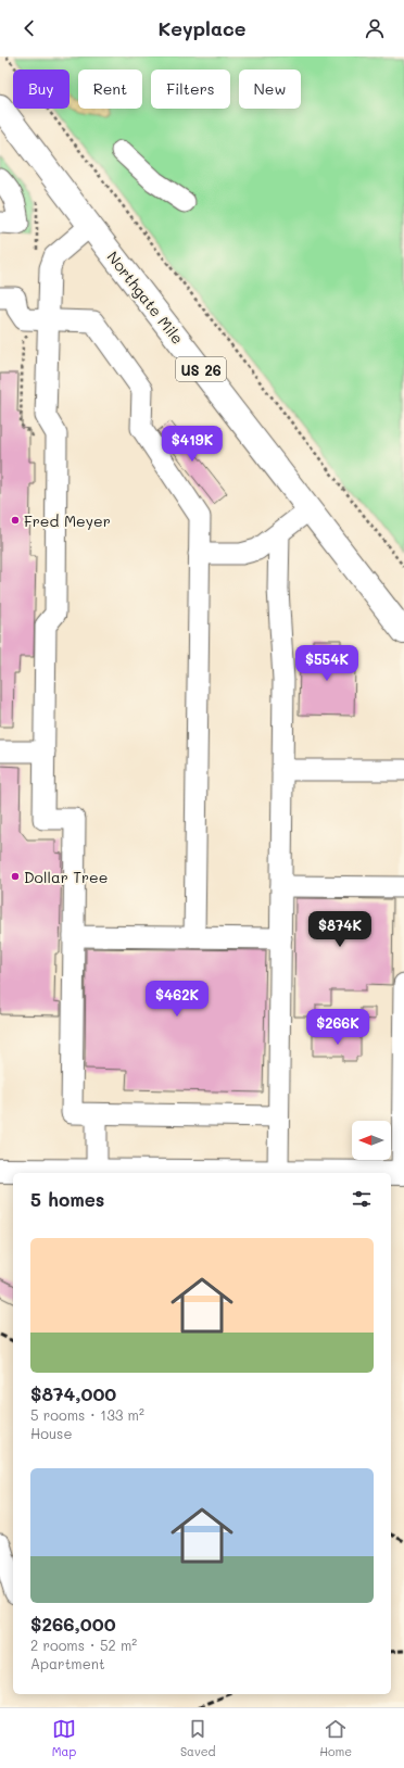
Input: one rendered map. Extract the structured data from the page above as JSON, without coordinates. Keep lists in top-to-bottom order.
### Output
{
  "streets": {
    "main road": ["Northgate Mile", "US 26"]
  },
  "places": ["Fred Meyer", "Dollar Tree"],
  "north": "left",
  "page": {
    "header": "Keyplace",
    "chip": [
      "Buy",
      "Rent",
      "Filters",
      "New"
    ],
    "price": [
      "$419K",
      "$554K",
      "$874K",
      "$462K",
      "$266K"
    ],
    "heading": "5 homes",
    "list": [
      {
        "name": "$874,000",
        "note": "5 rooms · 133 m² · House"
      },
      {
        "name": "$266,000",
        "note": "2 rooms · 52 m² · Apartment"
      }
    ],
    "tabs": ["Map", "Saved", "Home"]
  }
}
